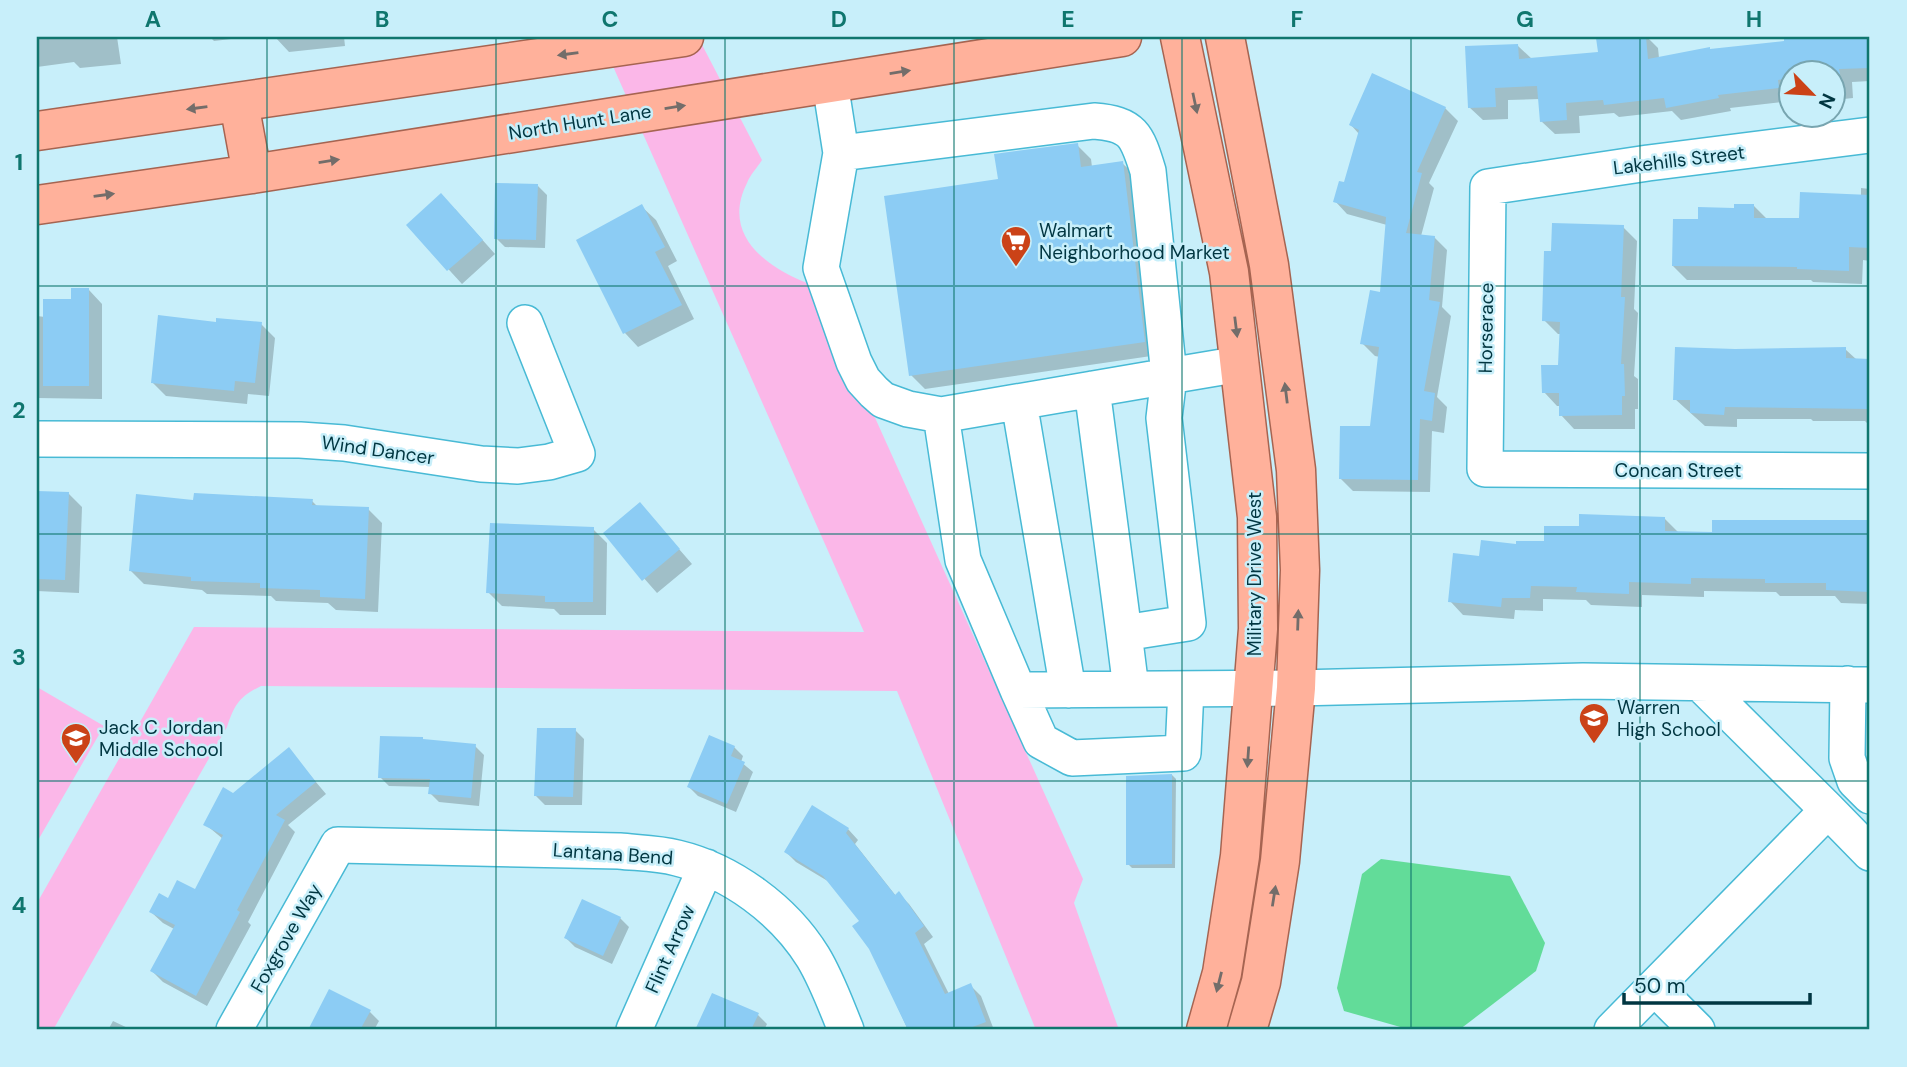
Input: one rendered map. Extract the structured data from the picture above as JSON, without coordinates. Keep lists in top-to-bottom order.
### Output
{
  "streets": {
    "main road": ["North Hunt Lane", "Military Drive West"],
    "street": [
      "Lakehills Street",
      "Horserace",
      "Wind Dancer",
      "Concan Street",
      "Lantana Bend",
      "Foxgrove Way",
      "Flint Arrow"
    ]
  },
  "crossings": [
    ["Lakehills Street", "Horserace"],
    ["Horserace", "Concan Street"],
    ["Lantana Bend", "Foxgrove Way"],
    ["Lantana Bend", "Flint Arrow"]
  ],
  "places": {
    "supermarket": ["Walmart Neighborhood Market"],
    "school or university": ["Warren High School", "Jack C Jordan Middle School"]
  },
  "scale_bar": "50 m",
  "north": "bottom right",
  "grid": {
    "columns": [
      "A",
      "B",
      "C",
      "D",
      "E",
      "F",
      "G",
      "H"
    ],
    "rows": [
      "1",
      "2",
      "3",
      "4"
    ]
  }
}
